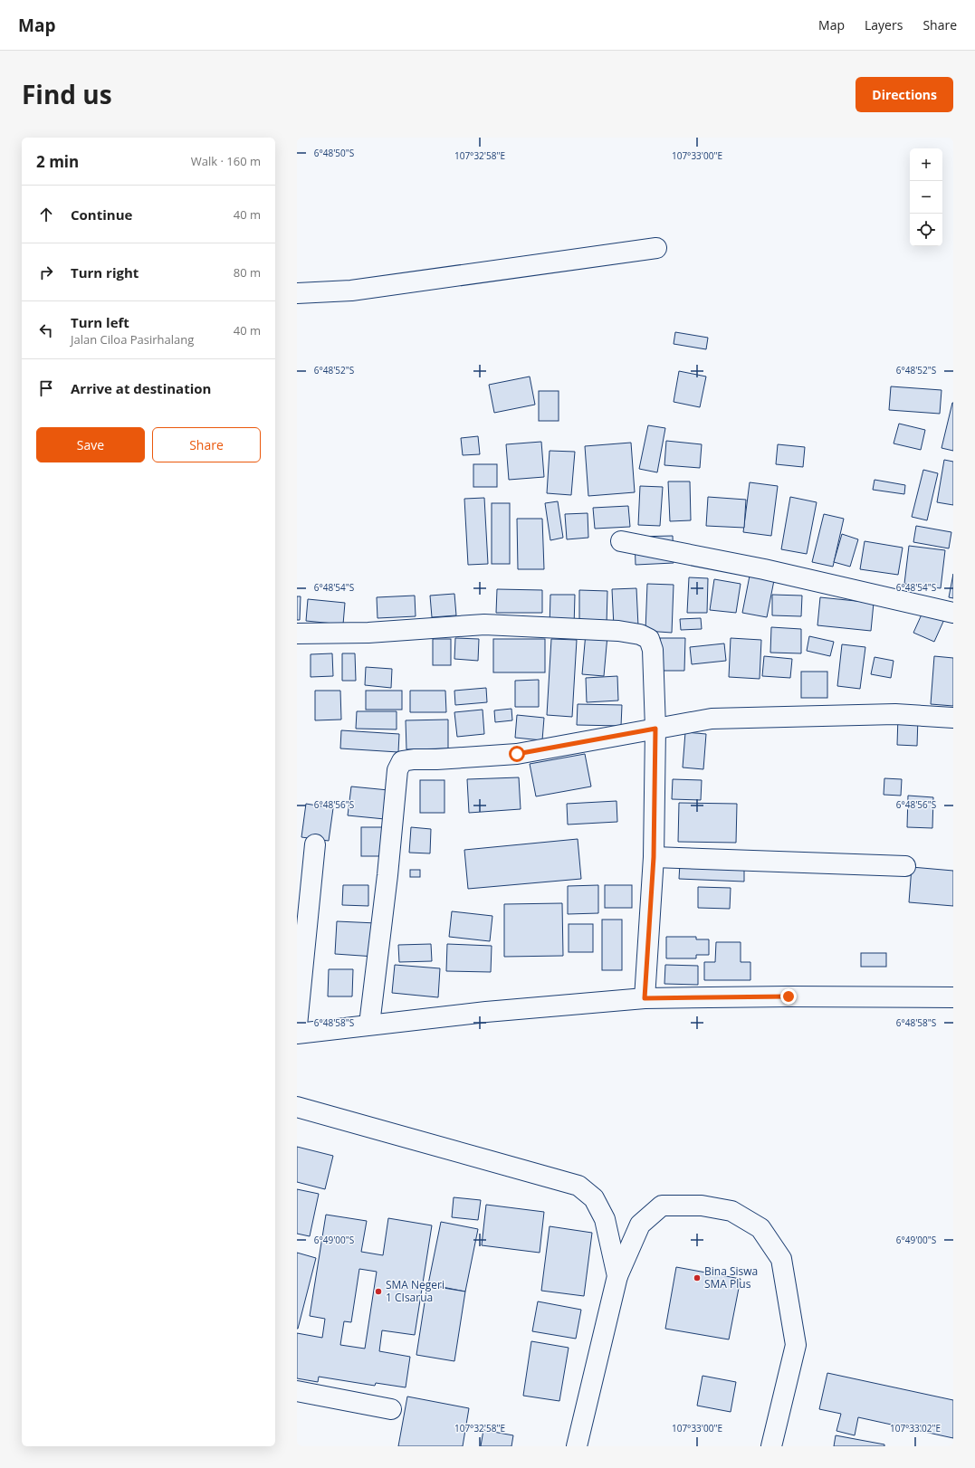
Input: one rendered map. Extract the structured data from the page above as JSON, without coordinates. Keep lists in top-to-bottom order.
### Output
{
  "places": ["Bina Siswa SMA Plus", "SMA Negeri 1 CIsarua"],
  "page": {
    "header": "Map",
    "nav": ["Map", "Layers", "Share"],
    "title": "Find us",
    "buttons": [
      "Directions",
      ["Save", "Share"]
    ],
    "heading": ["2 min", "Walk · 160 m"],
    "map_buttons": ["+", "−"],
    "list": [
      ["Continue", "40 m"],
      ["Turn right", "80 m"],
      ["Turn left", "Jalan Ciloa Pasirhalang", "40 m"],
      "Arrive at destination"
    ]
  },
  "coordinates": [
    "6°48'50\"S",
    "107°32'58\"E",
    "107°33'00\"E",
    "6°48'52\"S",
    "6°48'54\"S",
    "6°48'56\"S",
    "6°48'58\"S",
    "6°49'00\"S",
    "107°33'02\"E"
  ]
}
